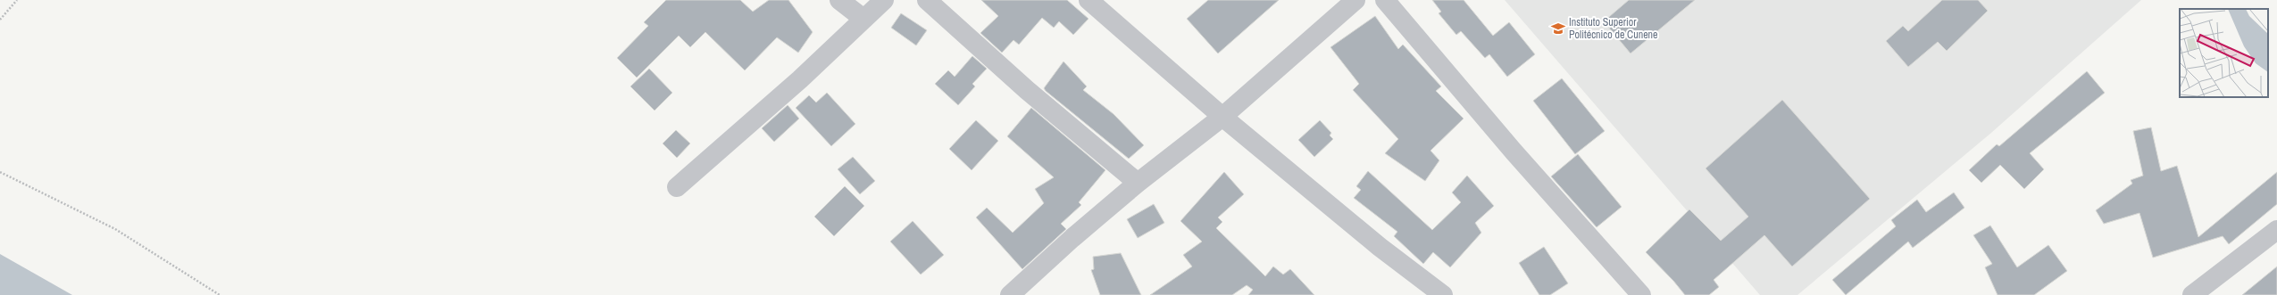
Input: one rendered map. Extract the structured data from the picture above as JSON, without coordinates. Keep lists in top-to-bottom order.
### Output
{
  "places": {
    "school or university": ["Instituto Superior Politécnico de Cunene"]
  }
}
